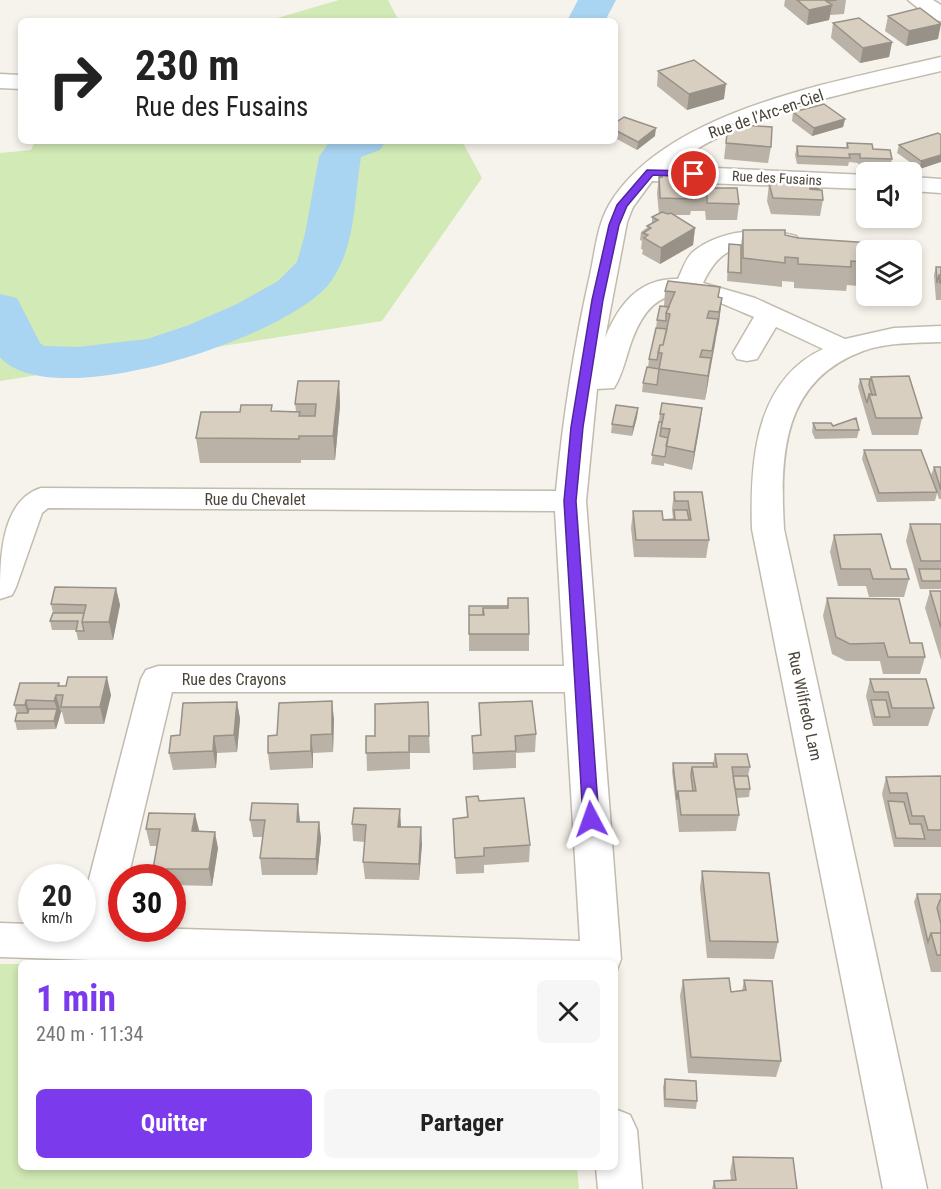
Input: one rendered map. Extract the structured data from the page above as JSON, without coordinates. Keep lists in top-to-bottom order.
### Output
{
  "streets": {
    "street": [
      "Rue de l'Arc-en-Ciel",
      "Rue des Fusains",
      "Rue du Chevalet",
      "Rue des Crayons",
      "Rue Wilfredo Lam"
    ]
  },
  "crossings": [
    ["Rue de l'Arc-en-Ciel", "Rue des Fusains"],
    ["Rue de l'Arc-en-Ciel", "Rue du Chevalet"],
    ["Rue de l'Arc-en-Ciel", "Rue des Crayons"]
  ],
  "page": {
    "turn": ["230 m", "Rue des Fusains"],
    "speed": "20 km/h",
    "limit": "30",
    "heading": ["1 min", "240 m · 11:34"],
    "buttons": ["Quitter", "Partager"]
  }
}
